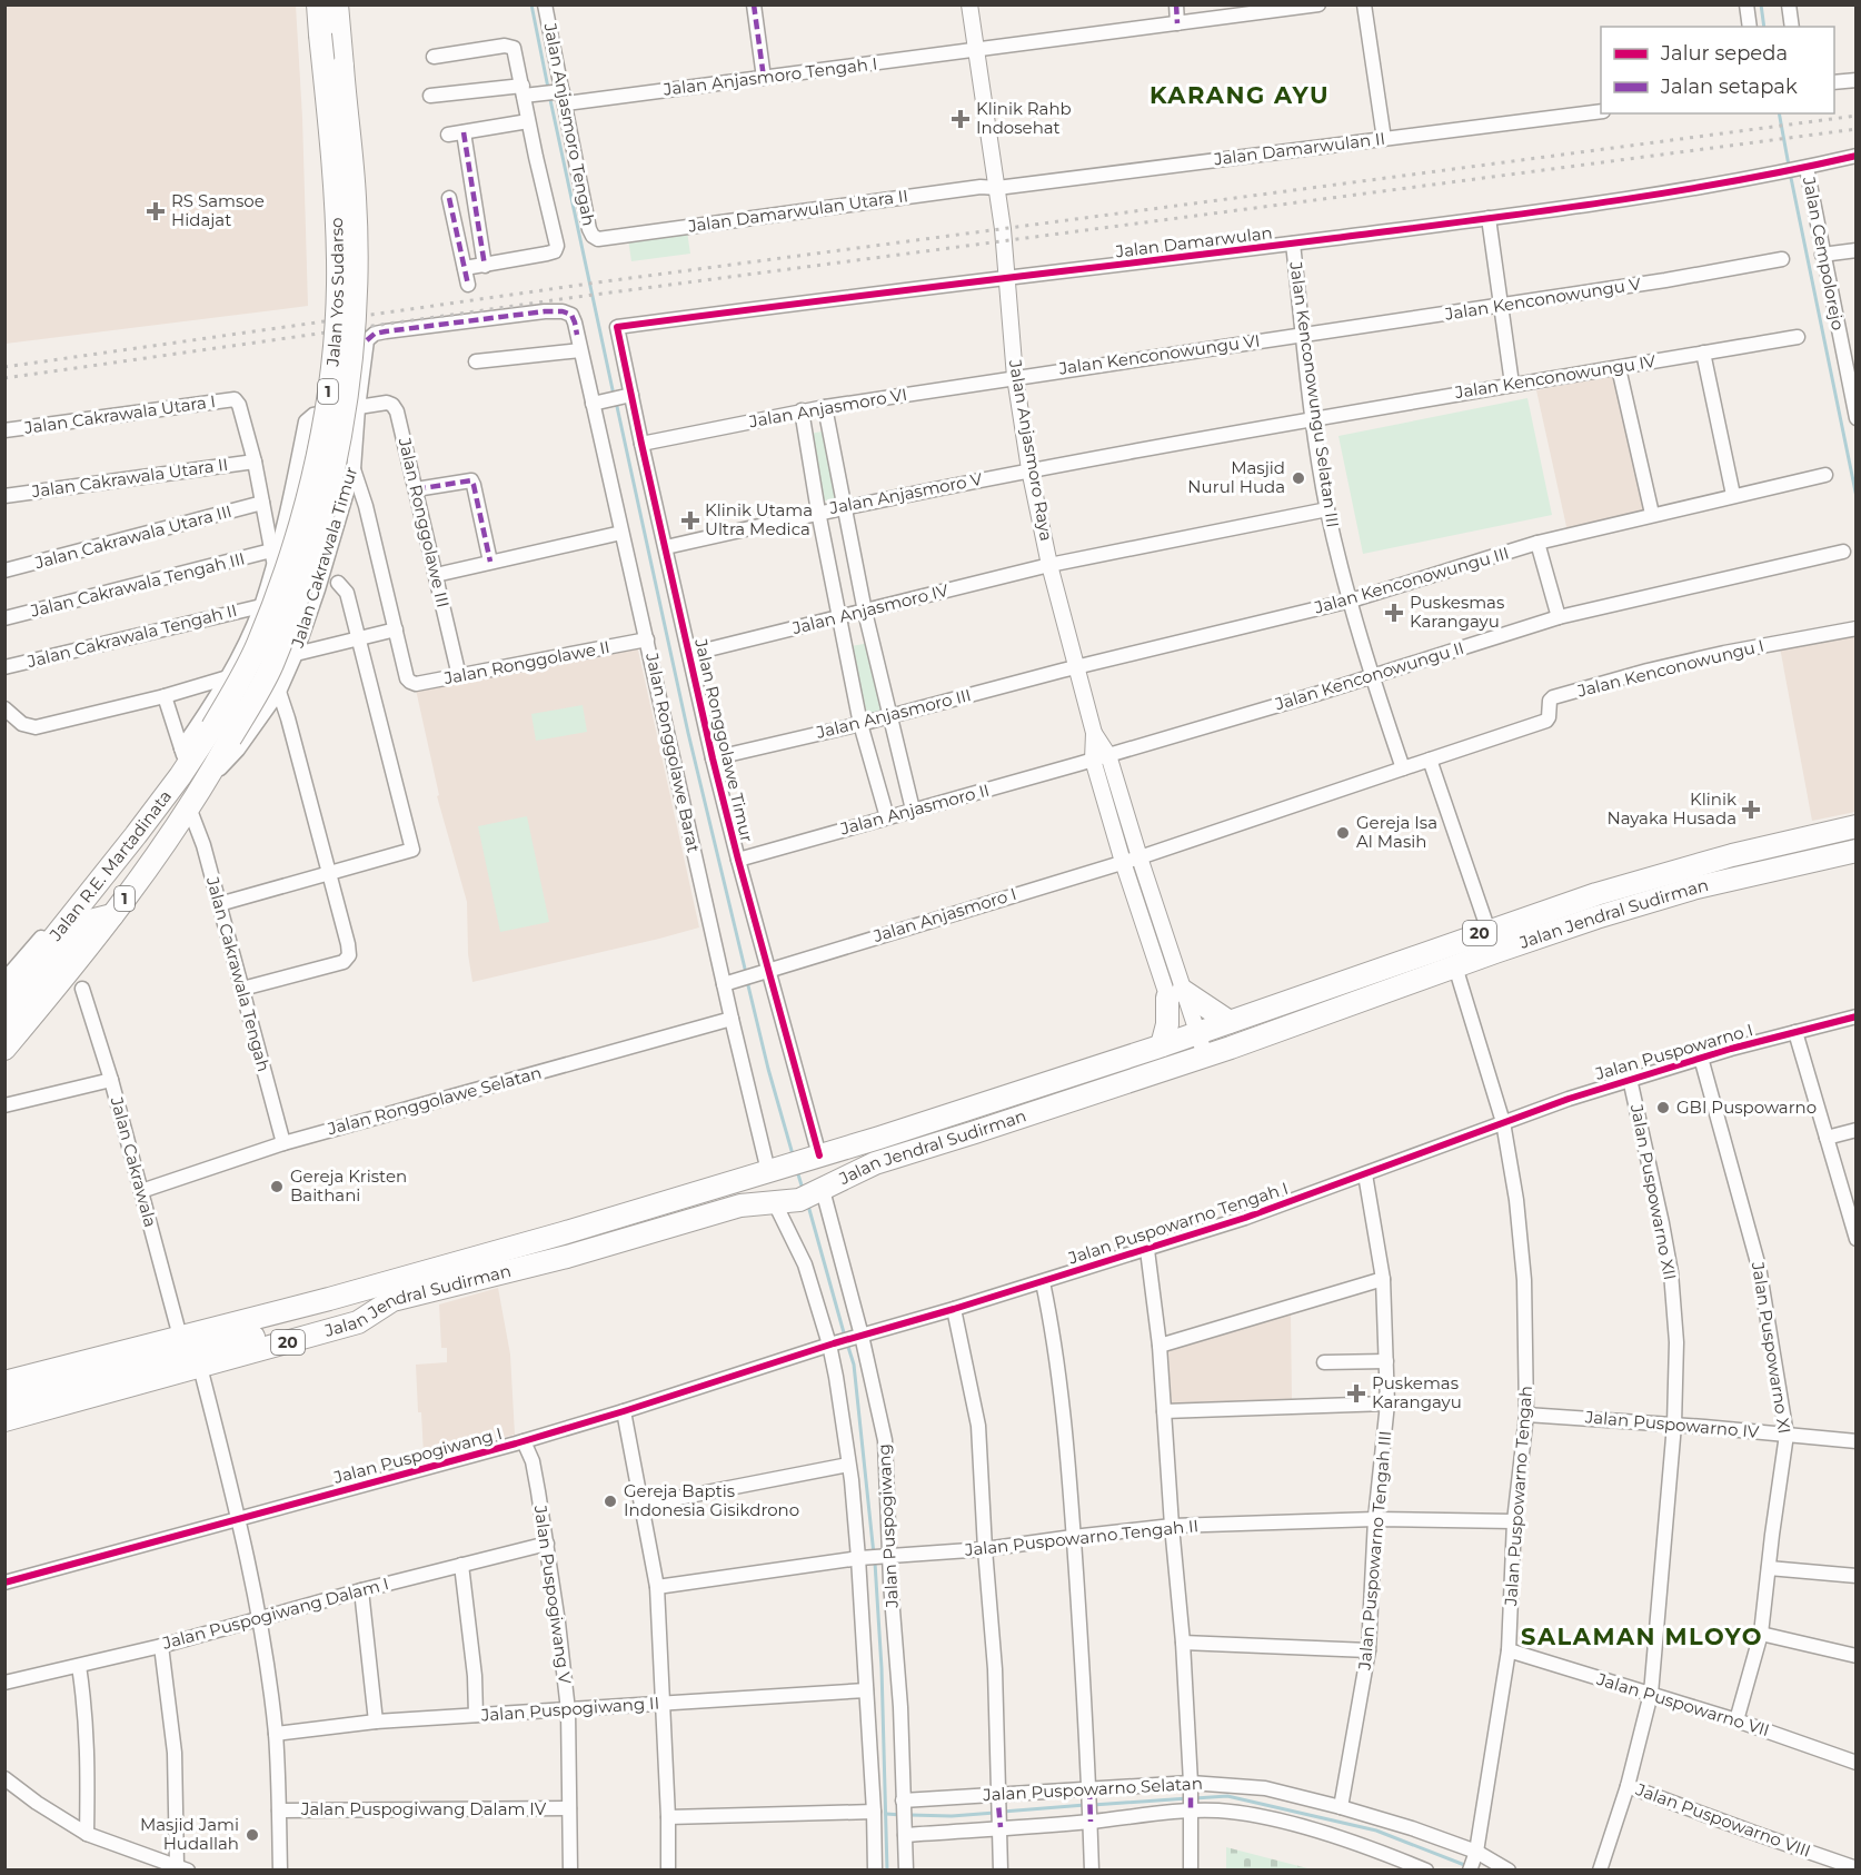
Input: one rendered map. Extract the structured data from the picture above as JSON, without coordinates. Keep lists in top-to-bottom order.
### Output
{
  "streets": {
    "highway": [
      "Jalan Yos Sudarso",
      "1",
      "Jalan R.E. Martadinata",
      "Jalan Jendral Sudirman",
      "20"
    ],
    "street": [
      "Jalan Anjasmoro Tengah I",
      "Jalan Anjasmoro Tengah",
      "Jalan Damarwulan II",
      "Jalan Damarwulan Utara II",
      "Jalan Damarwulan",
      "Jalan Cempolorejo",
      "Jalan Kenconowungu V",
      "Jalan Kenconowungu VI",
      "Jalan Kenconowungu IV",
      "Jalan Kenconowungu Selatan III",
      "Jalan Anjasmoro VI",
      "Jalan Cakrawala Utara I",
      "Jalan Anjasmoro Raya",
      "Jalan Cakrawala Utara II",
      "Jalan Anjasmoro V",
      "Jalan Ronggolawe III",
      "Jalan Cakrawala Utara III",
      "Jalan Cakrawala Timur",
      "Jalan Kenconowungu III",
      "Jalan Cakrawala Tengah III",
      "Jalan Anjasmoro IV",
      "Jalan Cakrawala Tengah II",
      "Jalan Ronggolawe II",
      "Jalan Kenconowungu I",
      "Jalan Kenconowungu II",
      "Jalan Anjasmoro III",
      "Jalan Ronggolawe Timur",
      "Jalan Ronggolawe Barat",
      "Jalan Anjasmoro II",
      "Jalan Anjasmoro I",
      "Jalan Cakrawala Tengah",
      "Jalan Puspowarno I",
      "Jalan Ronggolawe Selatan",
      "Jalan Cakrawala",
      "Jalan Puspowarno XII",
      "Jalan Puspowarno Tengah I",
      "Jalan Puspowarno XI",
      "Jalan Puspowarno IV",
      "Jalan Puspogiwang I",
      "Jalan Puspowarno Tengah",
      "Jalan Puspogiwang",
      "Jalan Puspowarno Tengah II",
      "Jalan Puspowarno Tengah III",
      "Jalan Puspogiwang V",
      "Jalan Puspogiwang Dalam I",
      "Jalan Puspowarno VII",
      "Jalan Puspogiwang II",
      "Jalan Puspowarno Selatan",
      "Jalan Puspogiwang Dalam IV",
      "Jalan Puspowarno VIII"
    ]
  },
  "crossings": [
    ["Jalan Anjasmoro Tengah I", "Jalan Anjasmoro Tengah"],
    ["Jalan Anjasmoro Tengah I", "Jalan Anjasmoro Raya"],
    ["Jalan Anjasmoro Tengah", "Jalan Damarwulan Utara II"],
    ["Jalan Damarwulan II", "Jalan Damarwulan Utara II"],
    ["Jalan Damarwulan II", "Jalan Anjasmoro Raya"],
    ["Jalan Damarwulan Utara II", "Jalan Anjasmoro Raya"],
    ["Jalan Damarwulan", "Jalan Cempolorejo"],
    ["Jalan Damarwulan", "Jalan Kenconowungu Selatan III"],
    ["Jalan Damarwulan", "Jalan Anjasmoro Raya"],
    ["Jalan Damarwulan", "Jalan Ronggolawe Timur"],
    ["Jalan Yos Sudarso", "Jalan R.E. Martadinata"],
    ["Jalan Kenconowungu V", "Jalan Kenconowungu VI"],
    ["Jalan Kenconowungu V", "Jalan Kenconowungu Selatan III"],
    ["Jalan Kenconowungu VI", "Jalan Kenconowungu Selatan III"],
    ["Jalan Kenconowungu VI", "Jalan Anjasmoro VI"],
    ["Jalan Kenconowungu VI", "Jalan Anjasmoro Raya"],
    ["Jalan Kenconowungu IV", "Jalan Kenconowungu Selatan III"],
    ["Jalan Kenconowungu Selatan III", "Jalan Kenconowungu III"],
    ["Jalan Kenconowungu Selatan III", "Jalan Kenconowungu II"],
    ["Jalan Anjasmoro VI", "Jalan Anjasmoro Raya"],
    ["Jalan Anjasmoro VI", "Jalan Ronggolawe Timur"],
    ["Jalan Cakrawala Utara I", "Jalan Cakrawala Utara II"],
    ["Jalan Anjasmoro Raya", "Jalan Anjasmoro V"],
    ["Jalan Anjasmoro Raya", "Jalan Kenconowungu III"],
    ["Jalan Anjasmoro Raya", "Jalan Anjasmoro IV"],
    ["Jalan Anjasmoro Raya", "Jalan Kenconowungu II"],
    ["Jalan Anjasmoro Raya", "Jalan Anjasmoro III"],
    ["Jalan Anjasmoro Raya", "Jalan Anjasmoro II"],
    ["Jalan Anjasmoro Raya", "Jalan Jendral Sudirman"],
    ["Jalan Anjasmoro Raya", "Jalan Anjasmoro I"],
    ["Jalan Anjasmoro V", "Jalan Ronggolawe Timur"],
    ["Jalan Ronggolawe III", "Jalan Cakrawala Timur"],
    ["Jalan Ronggolawe III", "Jalan Ronggolawe II"],
    ["Jalan Cakrawala Timur", "Jalan Ronggolawe Barat"],
    ["Jalan Cakrawala Timur", "Jalan R.E. Martadinata"],
    ["Jalan Kenconowungu III", "Jalan Anjasmoro III"],
    ["Jalan Anjasmoro IV", "Jalan Ronggolawe Timur"],
    ["Jalan Ronggolawe II", "Jalan Ronggolawe Barat"],
    ["Jalan Kenconowungu II", "Jalan Anjasmoro II"],
    ["Jalan Anjasmoro III", "Jalan Ronggolawe Timur"],
    ["Jalan Ronggolawe Timur", "Jalan Anjasmoro II"],
    ["Jalan Ronggolawe Timur", "Jalan Jendral Sudirman"],
    ["Jalan Ronggolawe Timur", "Jalan Anjasmoro I"],
    ["Jalan Ronggolawe Barat", "Jalan Jendral Sudirman"],
    ["Jalan Ronggolawe Barat", "Jalan Anjasmoro I"],
    ["Jalan Ronggolawe Barat", "Jalan Ronggolawe Selatan"],
    ["Jalan R.E. Martadinata", "Jalan Cakrawala Tengah"],
    ["Jalan Jendral Sudirman", "20"],
    ["Jalan Jendral Sudirman", "Jalan Cakrawala"],
    ["Jalan Jendral Sudirman", "Jalan Puspowarno Tengah"],
    ["Jalan Jendral Sudirman", "Jalan Puspogiwang"],
    ["Jalan Cakrawala Tengah", "Jalan Ronggolawe Selatan"],
    ["Jalan Puspowarno I", "Jalan Puspowarno XII"],
    ["Jalan Puspowarno I", "Jalan Puspowarno Tengah I"],
    ["Jalan Puspowarno I", "Jalan Puspowarno XI"],
    ["Jalan Puspowarno I", "Jalan Puspowarno Tengah"],
    ["Jalan Ronggolawe Selatan", "Jalan Cakrawala"],
    ["Jalan Puspowarno XII", "Jalan Puspowarno IV"],
    ["Jalan Puspowarno XII", "Jalan Puspowarno VII"],
    ["Jalan Puspowarno Tengah I", "Jalan Puspogiwang I"],
    ["Jalan Puspowarno Tengah I", "Jalan Puspowarno Tengah"],
    ["Jalan Puspowarno Tengah I", "Jalan Puspogiwang"],
    ["Jalan Puspowarno Tengah I", "Jalan Puspowarno Tengah III"],
    ["Jalan Puspowarno XI", "Jalan Puspowarno IV"],
    ["Jalan Puspowarno XI", "Jalan Puspowarno VII"],
    ["Jalan Puspowarno IV", "Jalan Puspowarno Tengah"],
    ["Jalan Puspogiwang I", "Jalan Puspogiwang"],
    ["Jalan Puspogiwang I", "Jalan Puspogiwang V"],
    ["Jalan Puspowarno Tengah", "Jalan Puspowarno Tengah II"],
    ["Jalan Puspowarno Tengah", "Jalan Puspowarno VII"],
    ["Jalan Puspowarno Tengah", "Jalan Puspowarno Selatan"],
    ["Jalan Puspogiwang", "Jalan Puspowarno Tengah II"],
    ["Jalan Puspogiwang", "Jalan Puspogiwang II"],
    ["Jalan Puspogiwang", "Jalan Puspowarno Selatan"],
    ["Jalan Puspowarno Tengah II", "Jalan Puspowarno Tengah III"],
    ["Jalan Puspowarno Tengah III", "Jalan Puspowarno Selatan"],
    ["Jalan Puspogiwang V", "Jalan Puspogiwang Dalam I"],
    ["Jalan Puspogiwang V", "Jalan Puspogiwang II"],
    ["Jalan Puspogiwang V", "Jalan Puspogiwang Dalam IV"]
  ],
  "districts": ["KARANG AYU", "SALAMAN MLOYO"],
  "places": {
    "health": [
      "Klinik Rahb Indosehat",
      "RS Samsoe Hidajat",
      "Klinik Utama Ultra Medica",
      "Puskesmas Karangayu",
      "Klinik Nayaka Husada",
      "Puskemas Karangayu"
    ],
    "other": [
      "Masjid Nurul Huda",
      "Gereja Isa Al Masih",
      "GBI Puspowarno",
      "Gereja Kristen Baithani",
      "Gereja Baptis Indonesia Gisikdrono",
      "Masjid Jami Hudallah"
    ]
  },
  "legend": ["Jalur sepeda", "Jalan setapak"]
}
